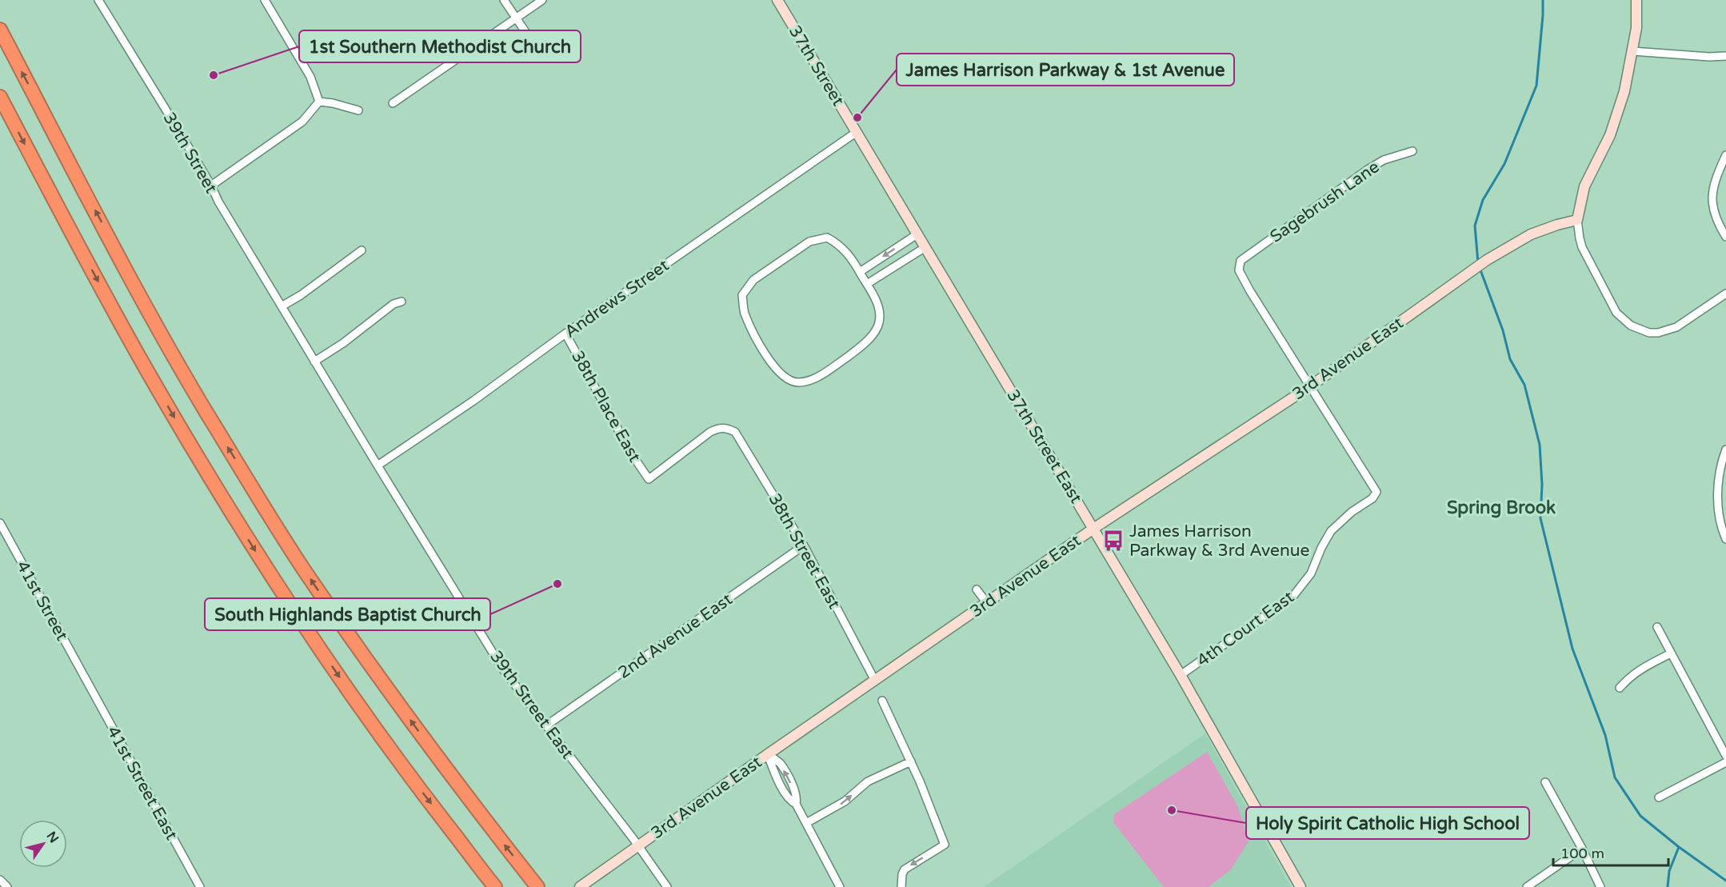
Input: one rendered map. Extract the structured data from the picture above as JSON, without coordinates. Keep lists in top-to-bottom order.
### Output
{
  "streets": {
    "street": [
      "37th Street",
      "39th Street",
      "Sagebrush Lane",
      "Andrews Street",
      "3rd Avenue East",
      "38th Place East",
      "37th Street East",
      "38th Street East",
      "41st Street",
      "4th Court East",
      "2nd Avenue East",
      "39th Street East",
      "41st Street East"
    ]
  },
  "crossings": [
    ["37th Street", "Andrews Street"],
    ["37th Street", "37th Street East"],
    ["39th Street", "Andrews Street"],
    ["39th Street", "39th Street East"],
    ["Sagebrush Lane", "3rd Avenue East"],
    ["Sagebrush Lane", "4th Court East"],
    ["Andrews Street", "38th Place East"],
    ["Andrews Street", "37th Street East"],
    ["Andrews Street", "39th Street East"],
    ["3rd Avenue East", "37th Street East"],
    ["3rd Avenue East", "38th Street East"],
    ["3rd Avenue East", "4th Court East"],
    ["3rd Avenue East", "39th Street East"],
    ["38th Place East", "38th Street East"],
    ["37th Street East", "4th Court East"],
    ["38th Street East", "2nd Avenue East"],
    ["41st Street", "41st Street East"],
    ["2nd Avenue East", "39th Street East"]
  ],
  "districts": ["Spring Brook"],
  "places": {
    "other": [
      "1st Southern Methodist Church",
      "James Harrison Parkway & 1st Avenue",
      "South Highlands Baptist Church",
      "Holy Spirit Catholic High School"
    ],
    "bus stop": ["James Harrison Parkway & 3rd Avenue"]
  },
  "scale_bar": "100 m",
  "north": "top right"
}
